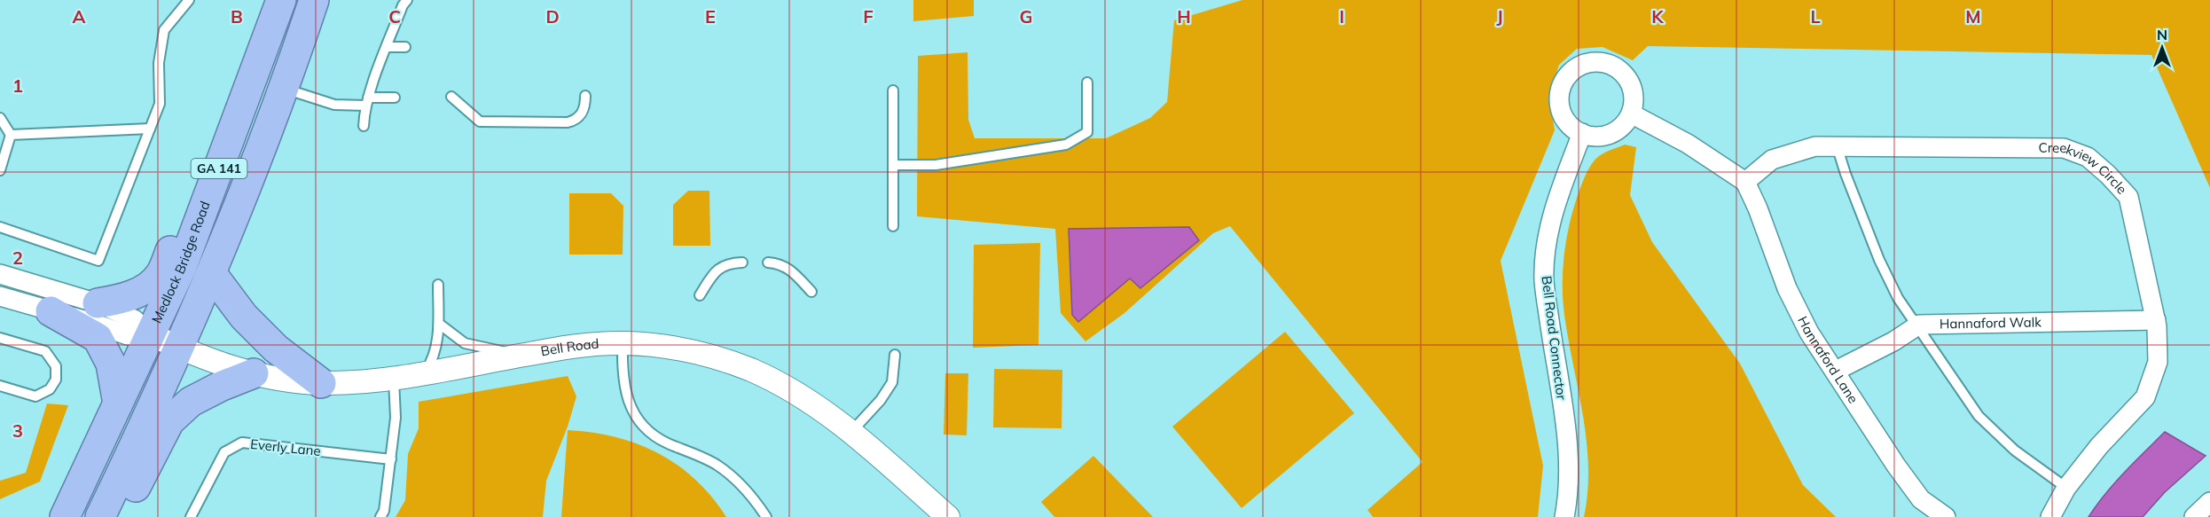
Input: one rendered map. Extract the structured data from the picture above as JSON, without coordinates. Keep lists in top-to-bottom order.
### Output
{
  "streets": {
    "highway": ["GA 141", "Medlock Bridge Road"],
    "street": [
      "Creekview Circle",
      "Hannaford Walk",
      "Bell Road Connector",
      "Bell Road",
      "Hannaford Lane"
    ],
    "lane": ["Everly Lane"]
  },
  "crossings": [
    ["GA 141", "Bell Road"],
    ["Creekview Circle", "Hannaford Walk"],
    ["Creekview Circle", "Hannaford Lane"],
    ["Medlock Bridge Road", "Bell Road"]
  ],
  "north": "top",
  "grid": {
    "columns": [
      "A",
      "B",
      "C",
      "D",
      "E",
      "F",
      "G",
      "H",
      "I",
      "J",
      "K",
      "L",
      "M"
    ],
    "rows": ["1", "2", "3"]
  }
}
